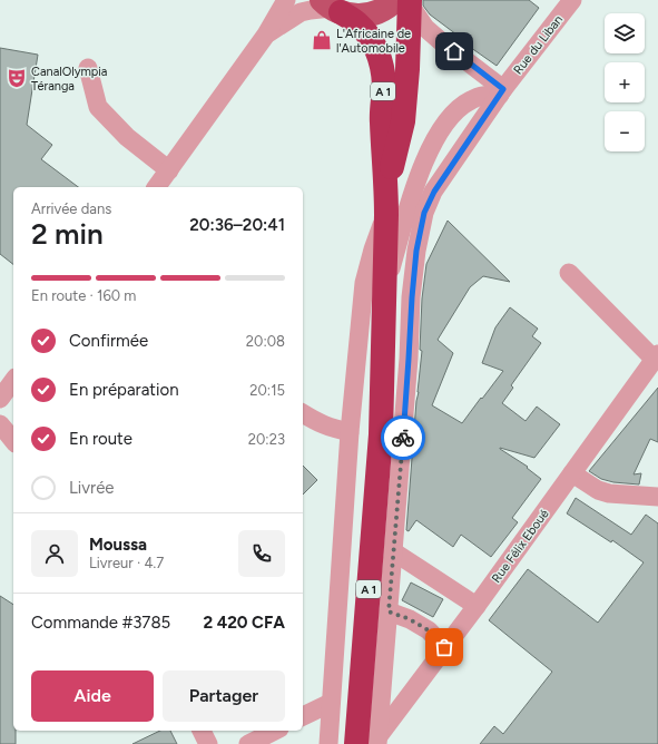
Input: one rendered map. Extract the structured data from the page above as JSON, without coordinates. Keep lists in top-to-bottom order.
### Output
{
  "streets": {
    "highway": ["A 1"],
    "street": ["Rue du Liban", "Rue Félix Eboué"]
  },
  "crossings": [
    ["Rue du Liban", "A 1"],
    ["Rue du Liban", "Rue Félix Eboué"],
    ["A 1", "Rue Félix Eboué"]
  ],
  "places": {
    "shop": ["L'Africaine de l'Automobile"],
    "theatre": ["CanalOlympia Téranga"]
  },
  "page": {
    "map_buttons": ["+", "−"],
    "heading": ["2 min", "Arrivée dans", "20:36–20:41"],
    "panel": [
      "Moussa",
      "Livreur · 4.7",
      "Commande #3785",
      "2 420 CFA"
    ],
    "bar": "En route · 160 m",
    "list": [
      ["Confirmée", "20:08"],
      ["En préparation", "20:15"],
      ["En route", "20:23"],
      "Livrée"
    ],
    "buttons": ["Aide", "Partager"]
  }
}
